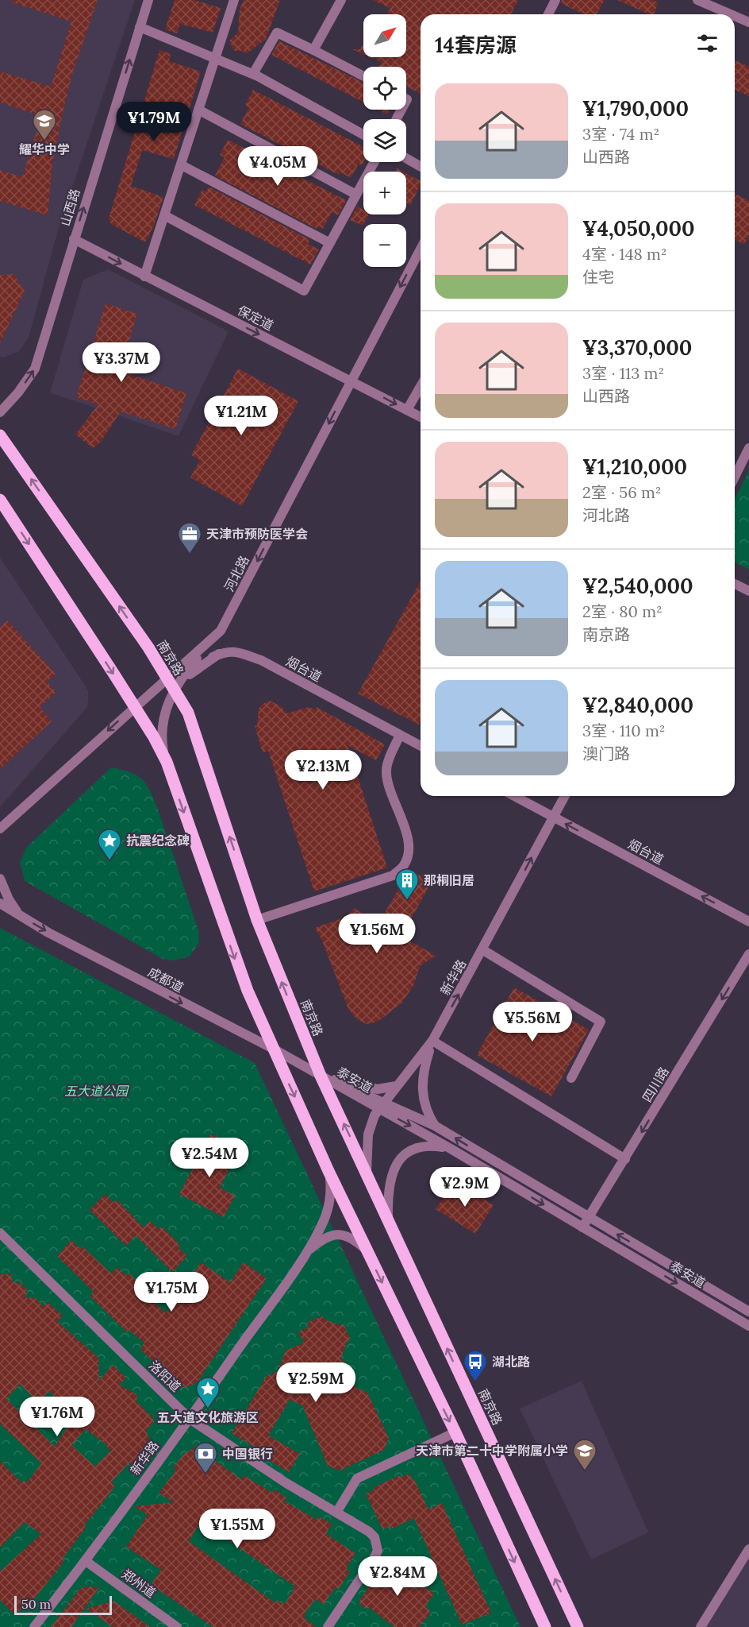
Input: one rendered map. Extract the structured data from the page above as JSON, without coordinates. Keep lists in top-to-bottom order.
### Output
{
  "streets": {
    "main road": ["南京路"],
    "street": [
      "山西路",
      "保定道",
      "河北路",
      "烟台道",
      "新华路",
      "成都道",
      "泰安道",
      "四川路",
      "洛阳道",
      "郑州道"
    ]
  },
  "crossings": [
    ["山西路", "保定道"],
    ["保定道", "河北路"],
    ["河北路", "南京路"],
    ["河北路", "烟台道"],
    ["南京路", "烟台道"],
    ["南京路", "新华路"],
    ["南京路", "成都道"],
    ["南京路", "泰安道"],
    ["烟台道", "新华路"],
    ["新华路", "泰安道"],
    ["新华路", "洛阳道"],
    ["新华路", "郑州道"],
    ["成都道", "泰安道"],
    ["泰安道", "四川路"]
  ],
  "one_way": [
    "保定道",
    "河北路",
    "烟台道",
    "成都道",
    "四川路"
  ],
  "parks": ["五大道公园"],
  "places": {
    "school or university": ["耀华中学", "天津市第二十中学附属小学"],
    "office": ["天津市预防医学会"],
    "place": ["抗震纪念碑", "五大道文化旅游区"],
    "building": ["那桐旧居"],
    "bus stop": ["湖北路"],
    "bank": ["中国银行"]
  },
  "scale_bar": "50 m",
  "north": "top right",
  "page": {
    "map_buttons": ["+", "−"],
    "heading": "14套房源",
    "list": [
      {
        "name": "¥1,790,000",
        "note": "3室 · 74 m² · 山西路"
      },
      {
        "name": "¥4,050,000",
        "note": "4室 · 148 m² · 住宅"
      },
      {
        "name": "¥3,370,000",
        "note": "3室 · 113 m² · 山西路"
      },
      {
        "name": "¥1,210,000",
        "note": "2室 · 56 m² · 河北路"
      },
      {
        "name": "¥2,540,000",
        "note": "2室 · 80 m² · 南京路"
      },
      {
        "name": "¥2,840,000",
        "note": "3室 · 110 m² · 澳门路"
      }
    ],
    "price": [
      "¥1.79M",
      "¥4.05M",
      "¥3.37M",
      "¥1.21M",
      "¥2.13M",
      "¥1.56M",
      "¥5.56M",
      "¥2.54M",
      "¥2.9M",
      "¥1.75M",
      "¥2.59M",
      "¥1.76M",
      "¥1.55M",
      "¥2.84M"
    ],
    "scale": "50 m"
  }
}
